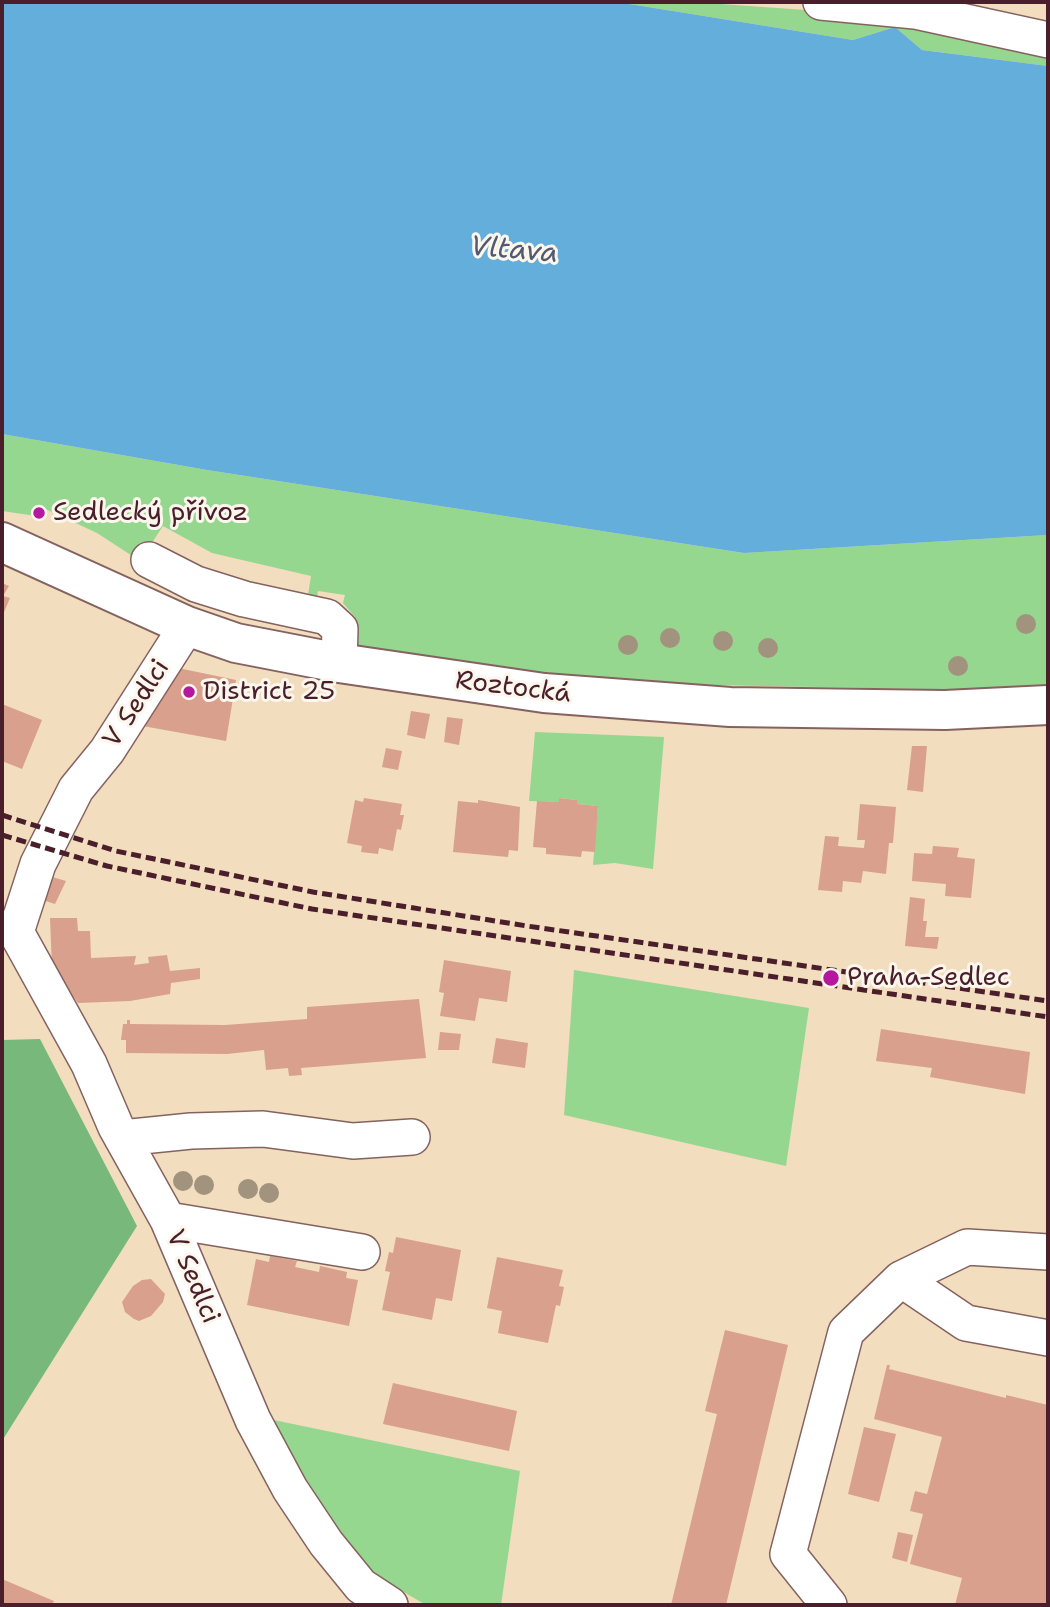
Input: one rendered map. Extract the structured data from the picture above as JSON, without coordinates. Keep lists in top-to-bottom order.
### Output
{
  "streets": {
    "main road": ["Roztocká"],
    "street": ["V Sedlci"]
  },
  "crossings": [
    ["Roztocká", "V Sedlci"]
  ],
  "water": ["Vltava"],
  "places": ["Sedlecký přívoz", "District 25", "Praha-Sedlec"]
}
